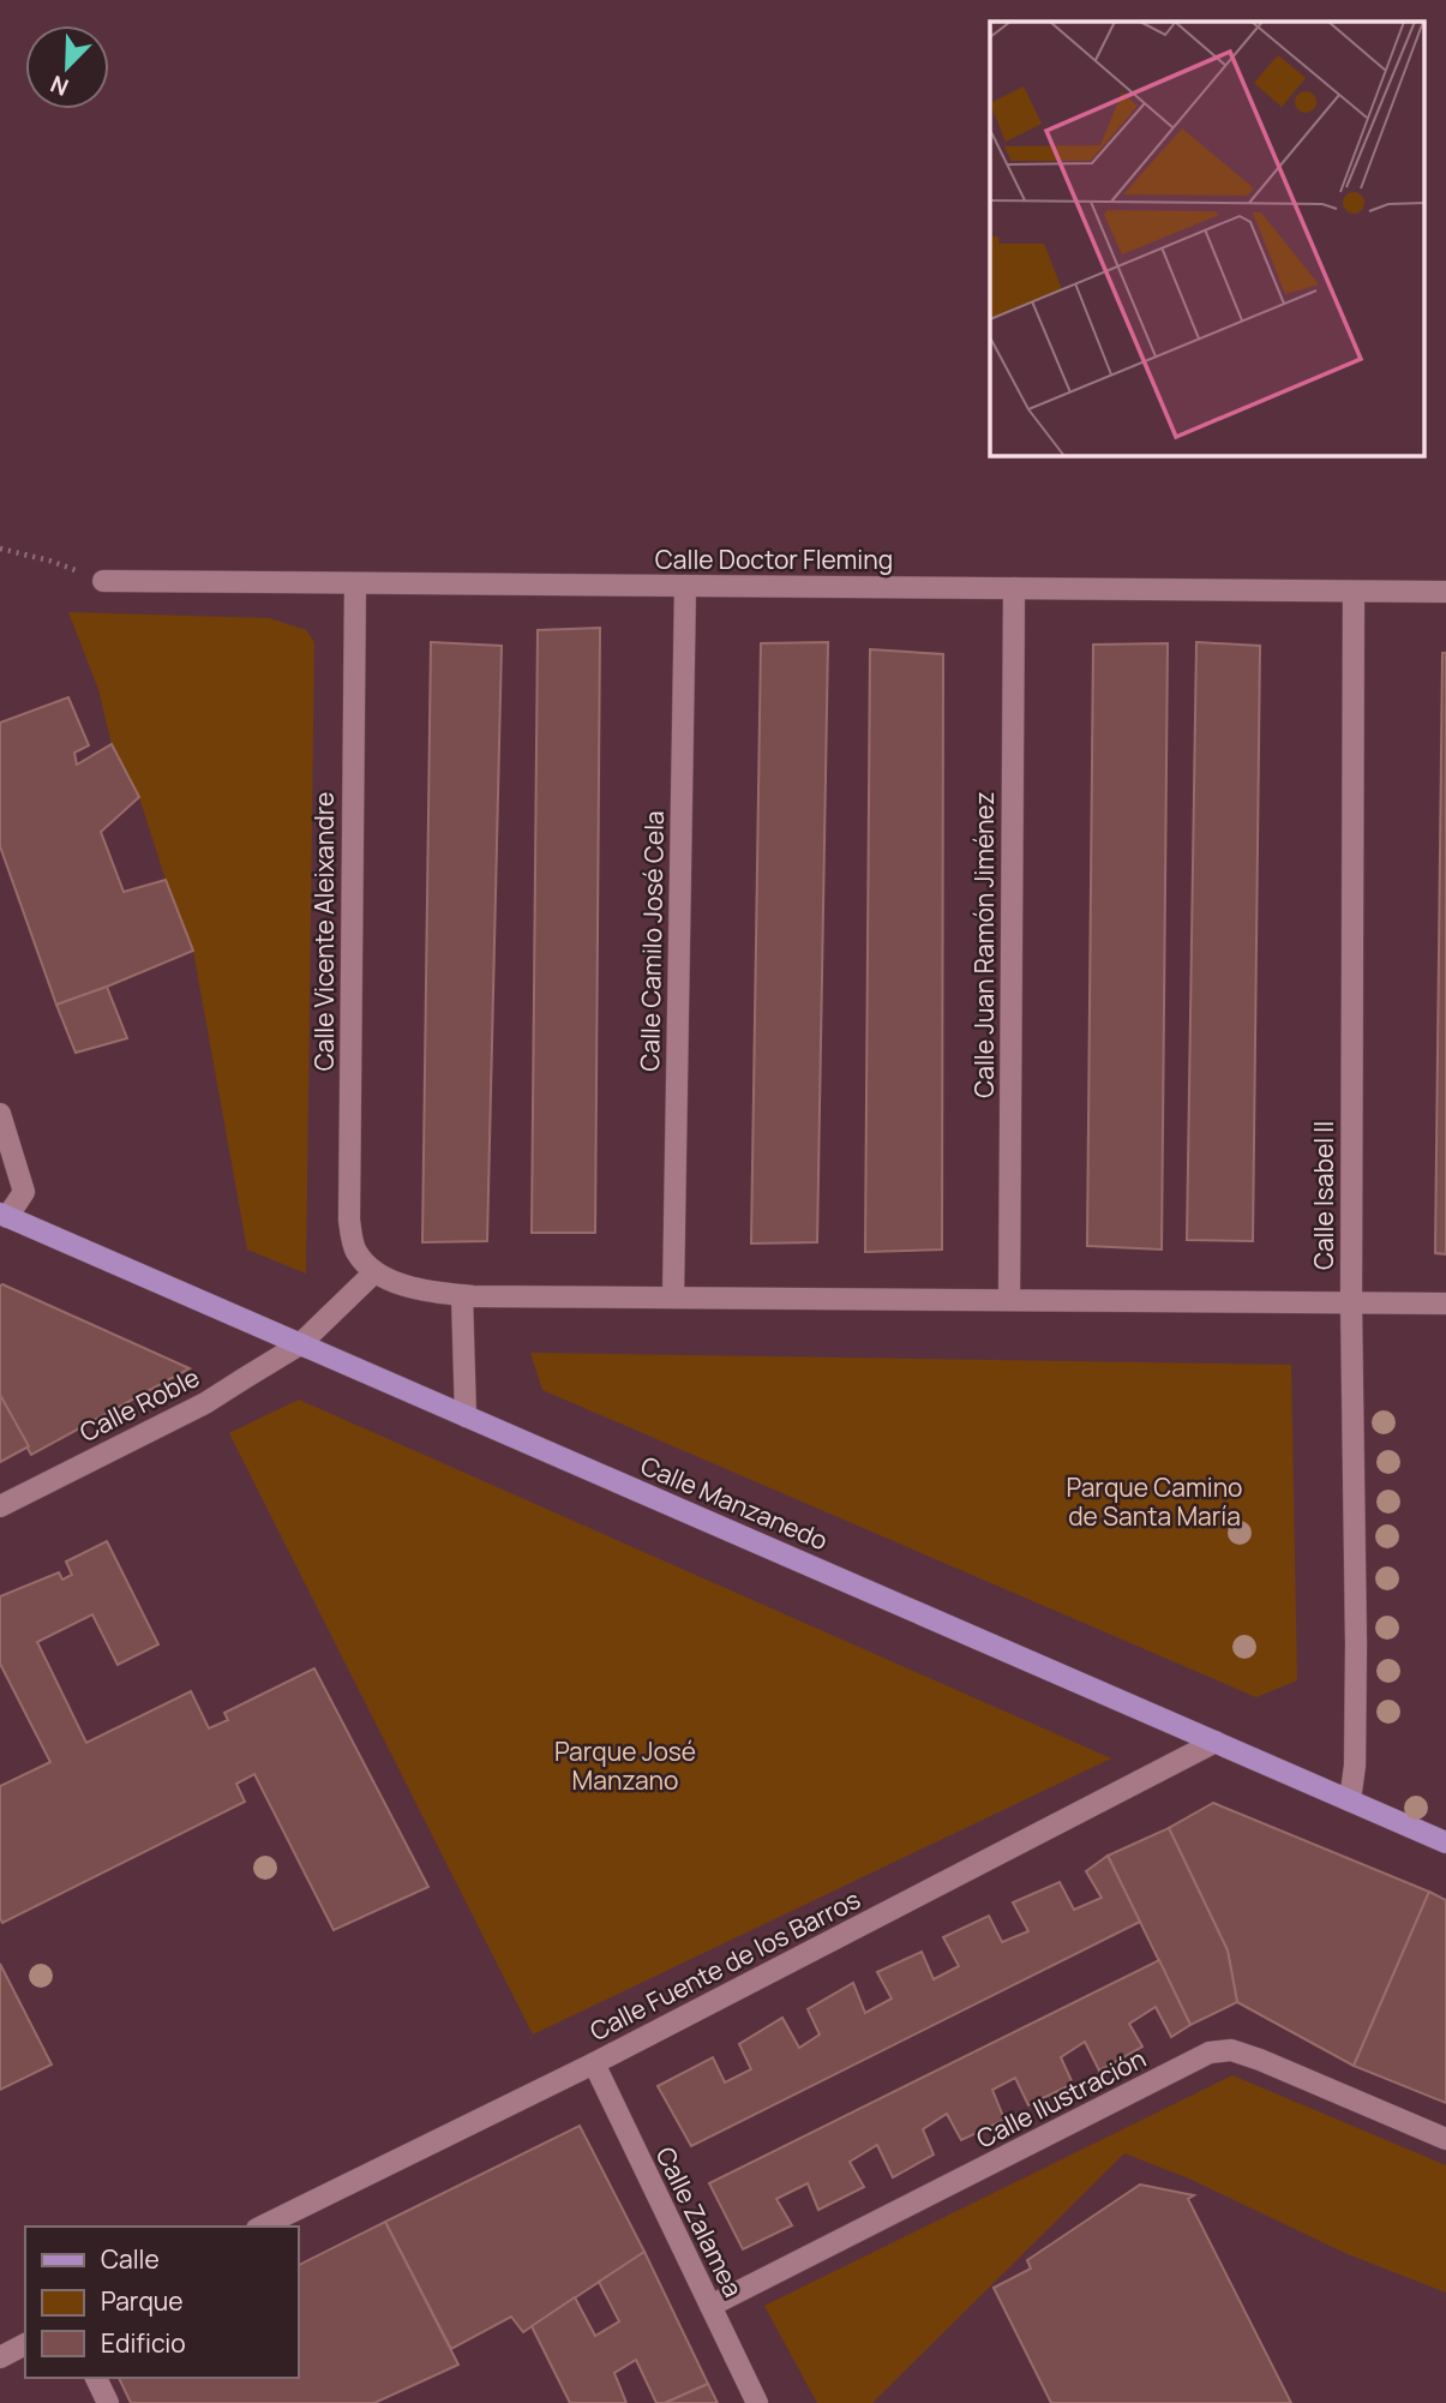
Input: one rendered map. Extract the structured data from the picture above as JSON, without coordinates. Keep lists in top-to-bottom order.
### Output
{
  "streets": {
    "main road": ["Calle Manzanedo"],
    "street": [
      "Calle Doctor Fleming",
      "Calle Vicente Aleixandre",
      "Calle Camilo José Cela",
      "Calle Juan Ramón Jiménez",
      "Calle Isabel II",
      "Calle Roble",
      "Calle Fuente de los Barros",
      "Calle Ilustración",
      "Calle Zalamea"
    ]
  },
  "crossings": [
    ["Calle Doctor Fleming", "Calle Vicente Aleixandre"],
    ["Calle Doctor Fleming", "Calle Camilo José Cela"],
    ["Calle Doctor Fleming", "Calle Juan Ramón Jiménez"],
    ["Calle Doctor Fleming", "Calle Isabel II"],
    ["Calle Vicente Aleixandre", "Calle Roble"],
    ["Calle Isabel II", "Calle Manzanedo"],
    ["Calle Roble", "Calle Manzanedo"],
    ["Calle Manzanedo", "Calle Fuente de los Barros"],
    ["Calle Fuente de los Barros", "Calle Zalamea"],
    ["Calle Ilustración", "Calle Zalamea"]
  ],
  "parks": ["Parque Camino de Santa María", "Parque José Manzano"],
  "legend": ["Calle", "Parque", "Edificio"],
  "north": "bottom left"
}
